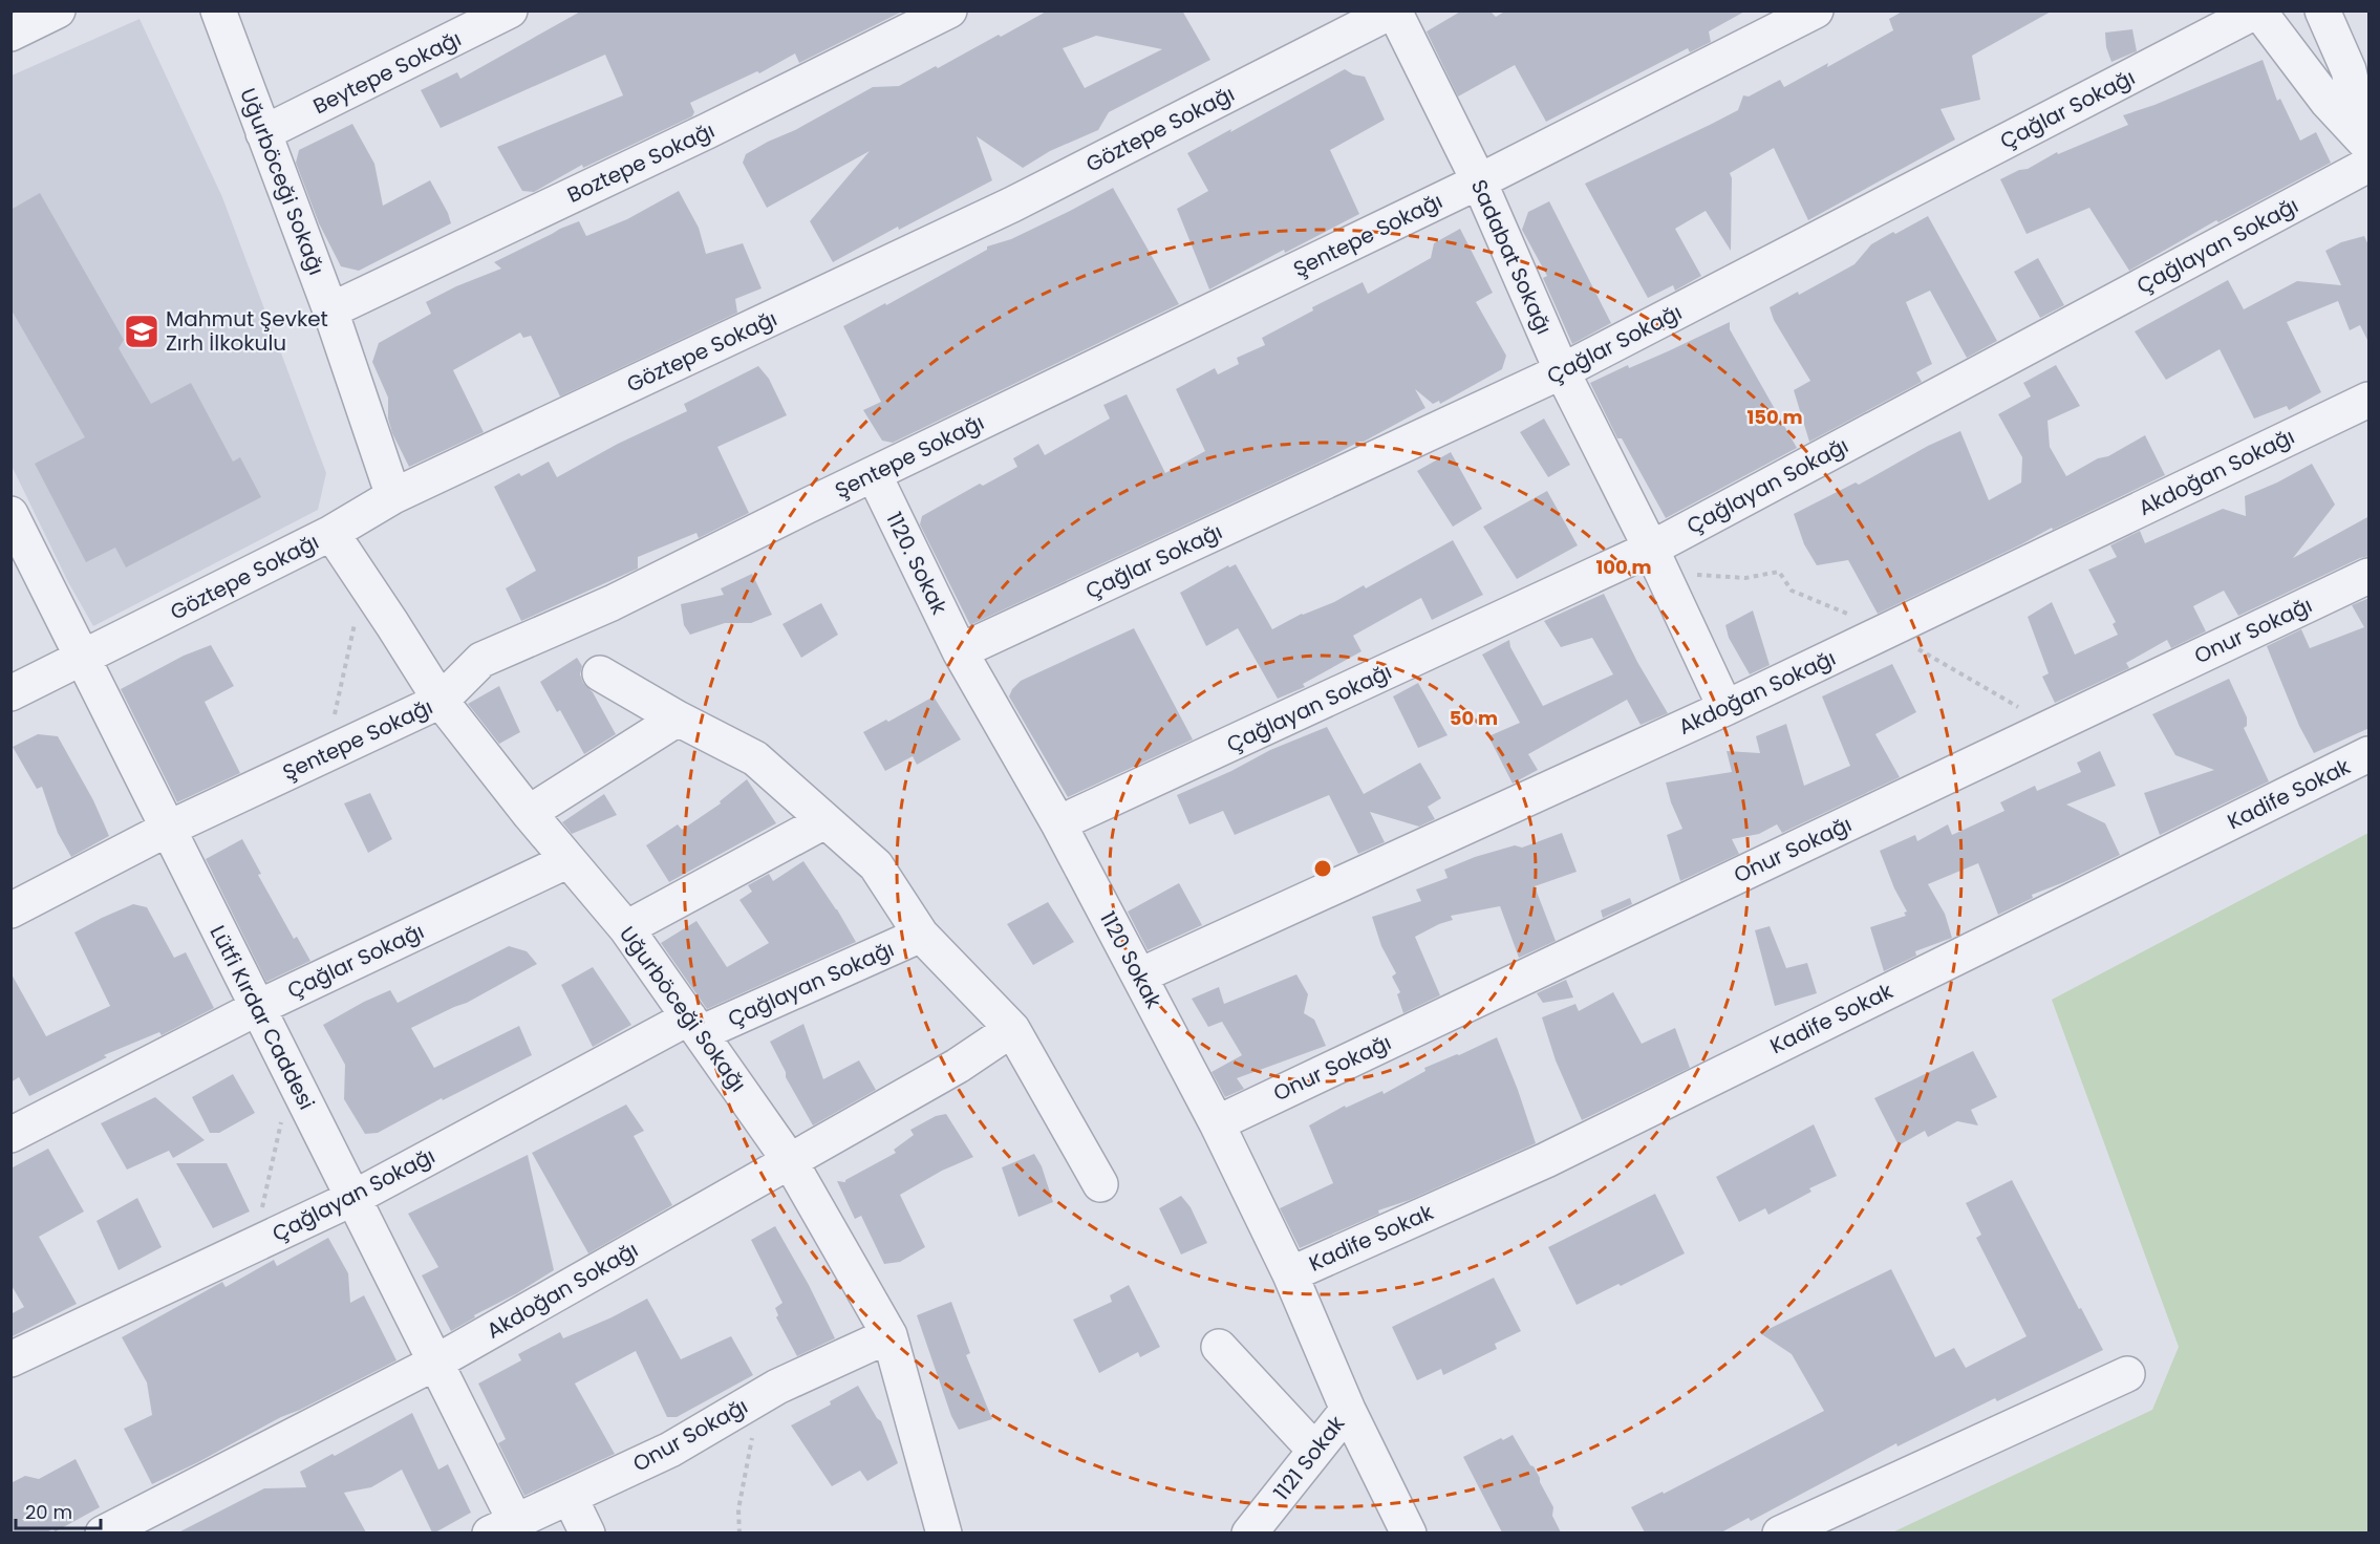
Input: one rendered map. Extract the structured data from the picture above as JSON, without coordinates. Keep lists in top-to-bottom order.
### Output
{
  "streets": {
    "street": [
      "Beytepe Sokağı",
      "Çağlar Sokağı",
      "Göztepe Sokağı",
      "Boztepe Sokağı",
      "Uğurböceği Sokağı",
      "Şentepe Sokağı",
      "Çağlayan Sokağı",
      "Sadabat Sokağı",
      "Akdoğan Sokağı",
      "1120. Sokak",
      "Onur Sokağı",
      "Kadife Sokak",
      "1120 Sokak",
      "Lütfi Kırdar Caddesi",
      "1121 Sokak"
    ]
  },
  "crossings": [
    ["Beytepe Sokağı", "Uğurböceği Sokağı"],
    ["Çağlar Sokağı", "Uğurböceği Sokağı"],
    ["Çağlar Sokağı", "Sadabat Sokağı"],
    ["Çağlar Sokağı", "1120. Sokak"],
    ["Çağlar Sokağı", "1120 Sokak"],
    ["Çağlar Sokağı", "Lütfi Kırdar Caddesi"],
    ["Göztepe Sokağı", "Uğurböceği Sokağı"],
    ["Göztepe Sokağı", "Sadabat Sokağı"],
    ["Göztepe Sokağı", "Lütfi Kırdar Caddesi"],
    ["Boztepe Sokağı", "Uğurböceği Sokağı"],
    ["Uğurböceği Sokağı", "Şentepe Sokağı"],
    ["Uğurböceği Sokağı", "Çağlayan Sokağı"],
    ["Uğurböceği Sokağı", "Akdoğan Sokağı"],
    ["Uğurböceği Sokağı", "Onur Sokağı"],
    ["Şentepe Sokağı", "Sadabat Sokağı"],
    ["Şentepe Sokağı", "1120. Sokak"],
    ["Şentepe Sokağı", "Lütfi Kırdar Caddesi"],
    ["Çağlayan Sokağı", "Sadabat Sokağı"],
    ["Çağlayan Sokağı", "1120 Sokak"],
    ["Çağlayan Sokağı", "Lütfi Kırdar Caddesi"],
    ["Sadabat Sokağı", "Akdoğan Sokağı"],
    ["Akdoğan Sokağı", "1120 Sokak"],
    ["Akdoğan Sokağı", "Lütfi Kırdar Caddesi"],
    ["1120. Sokak", "1120 Sokak"],
    ["Onur Sokağı", "1120 Sokak"],
    ["Onur Sokağı", "Lütfi Kırdar Caddesi"],
    ["Kadife Sokak", "1120 Sokak"],
    ["Kadife Sokak", "1121 Sokak"],
    ["1120 Sokak", "1121 Sokak"]
  ],
  "places": {
    "school or university": ["Mahmut Şevket Zırh İlkokulu"]
  },
  "scale_bar": "20 m",
  "rings": ["150 m", "100 m", "50 m"]
}
